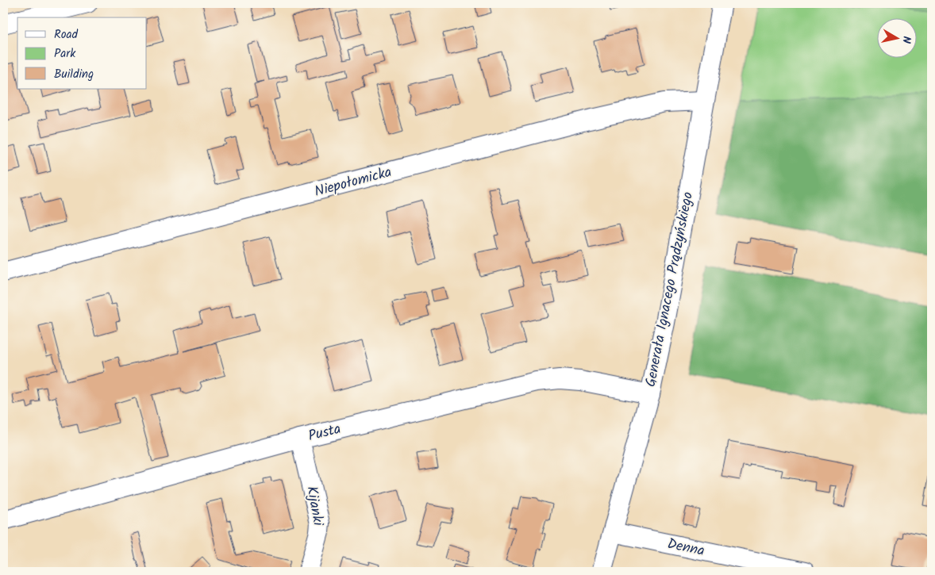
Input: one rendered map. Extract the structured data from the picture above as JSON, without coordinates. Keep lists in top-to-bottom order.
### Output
{
  "streets": {
    "street": [
      "Niepołomicka",
      "Generała Ignacego Prądzyńskiego",
      "Pusta",
      "Kijanki",
      "Denna"
    ]
  },
  "crossings": [
    ["Niepołomicka", "Generała Ignacego Prądzyńskiego"],
    ["Generała Ignacego Prądzyńskiego", "Pusta"],
    ["Generała Ignacego Prądzyńskiego", "Denna"],
    ["Pusta", "Kijanki"]
  ],
  "legend": ["Road", "Park", "Building"],
  "north": "right"
}
